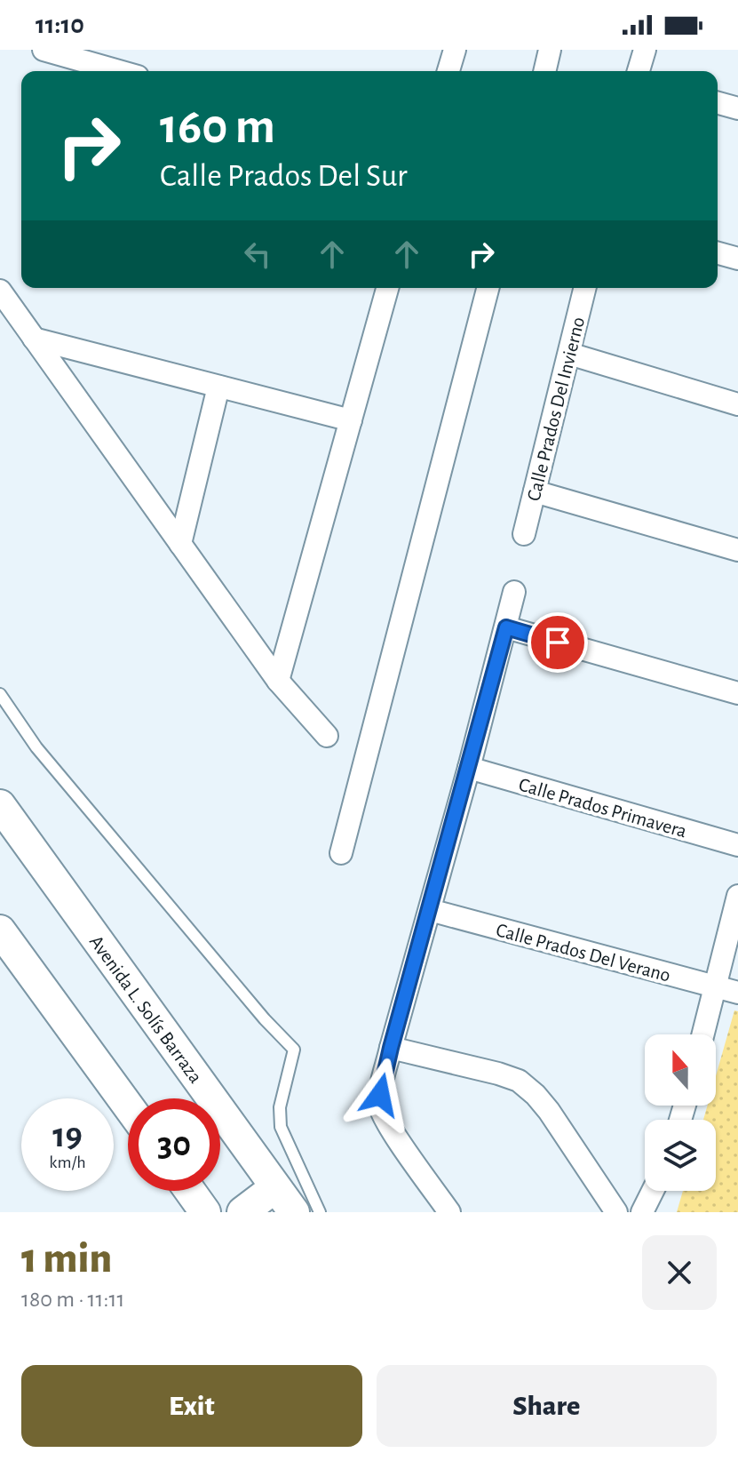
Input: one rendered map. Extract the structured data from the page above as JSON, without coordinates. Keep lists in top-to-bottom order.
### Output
{
  "streets": {
    "main road": ["Avenida L. Solís Barraza"],
    "street": ["Calle Prados Del Invierno", "Calle Prados Primavera", "Calle Prados Del Verano"]
  },
  "north": "top",
  "page": {
    "status": "11:10",
    "turn": ["160 m", "Calle Prados Del Sur"],
    "speed": "19 km/h",
    "limit": "30",
    "heading": ["1 min", "180 m · 11:11"],
    "buttons": ["Exit", "Share"]
  }
}
